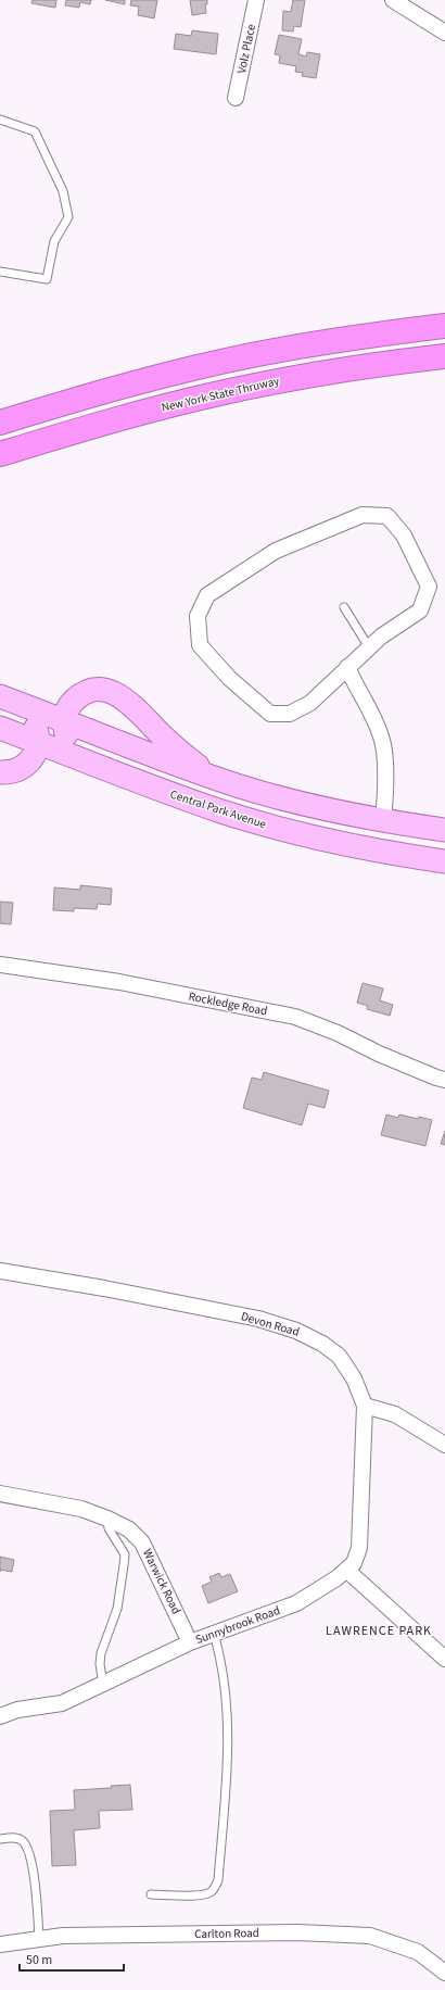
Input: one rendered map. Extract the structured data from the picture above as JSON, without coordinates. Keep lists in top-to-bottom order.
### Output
{
  "streets": {
    "highway": ["New York State Thruway"],
    "main road": ["Central Park Avenue"],
    "street": [
      "Volz Place",
      "Rockledge Road",
      "Devon Road",
      "Warwick Road",
      "Sunnybrook Road",
      "Carlton Road"
    ]
  },
  "crossings": [
    ["Devon Road", "Sunnybrook Road"],
    ["Warwick Road", "Sunnybrook Road"]
  ],
  "districts": ["LAWRENCE PARK"],
  "scale_bar": "50 m"
}
